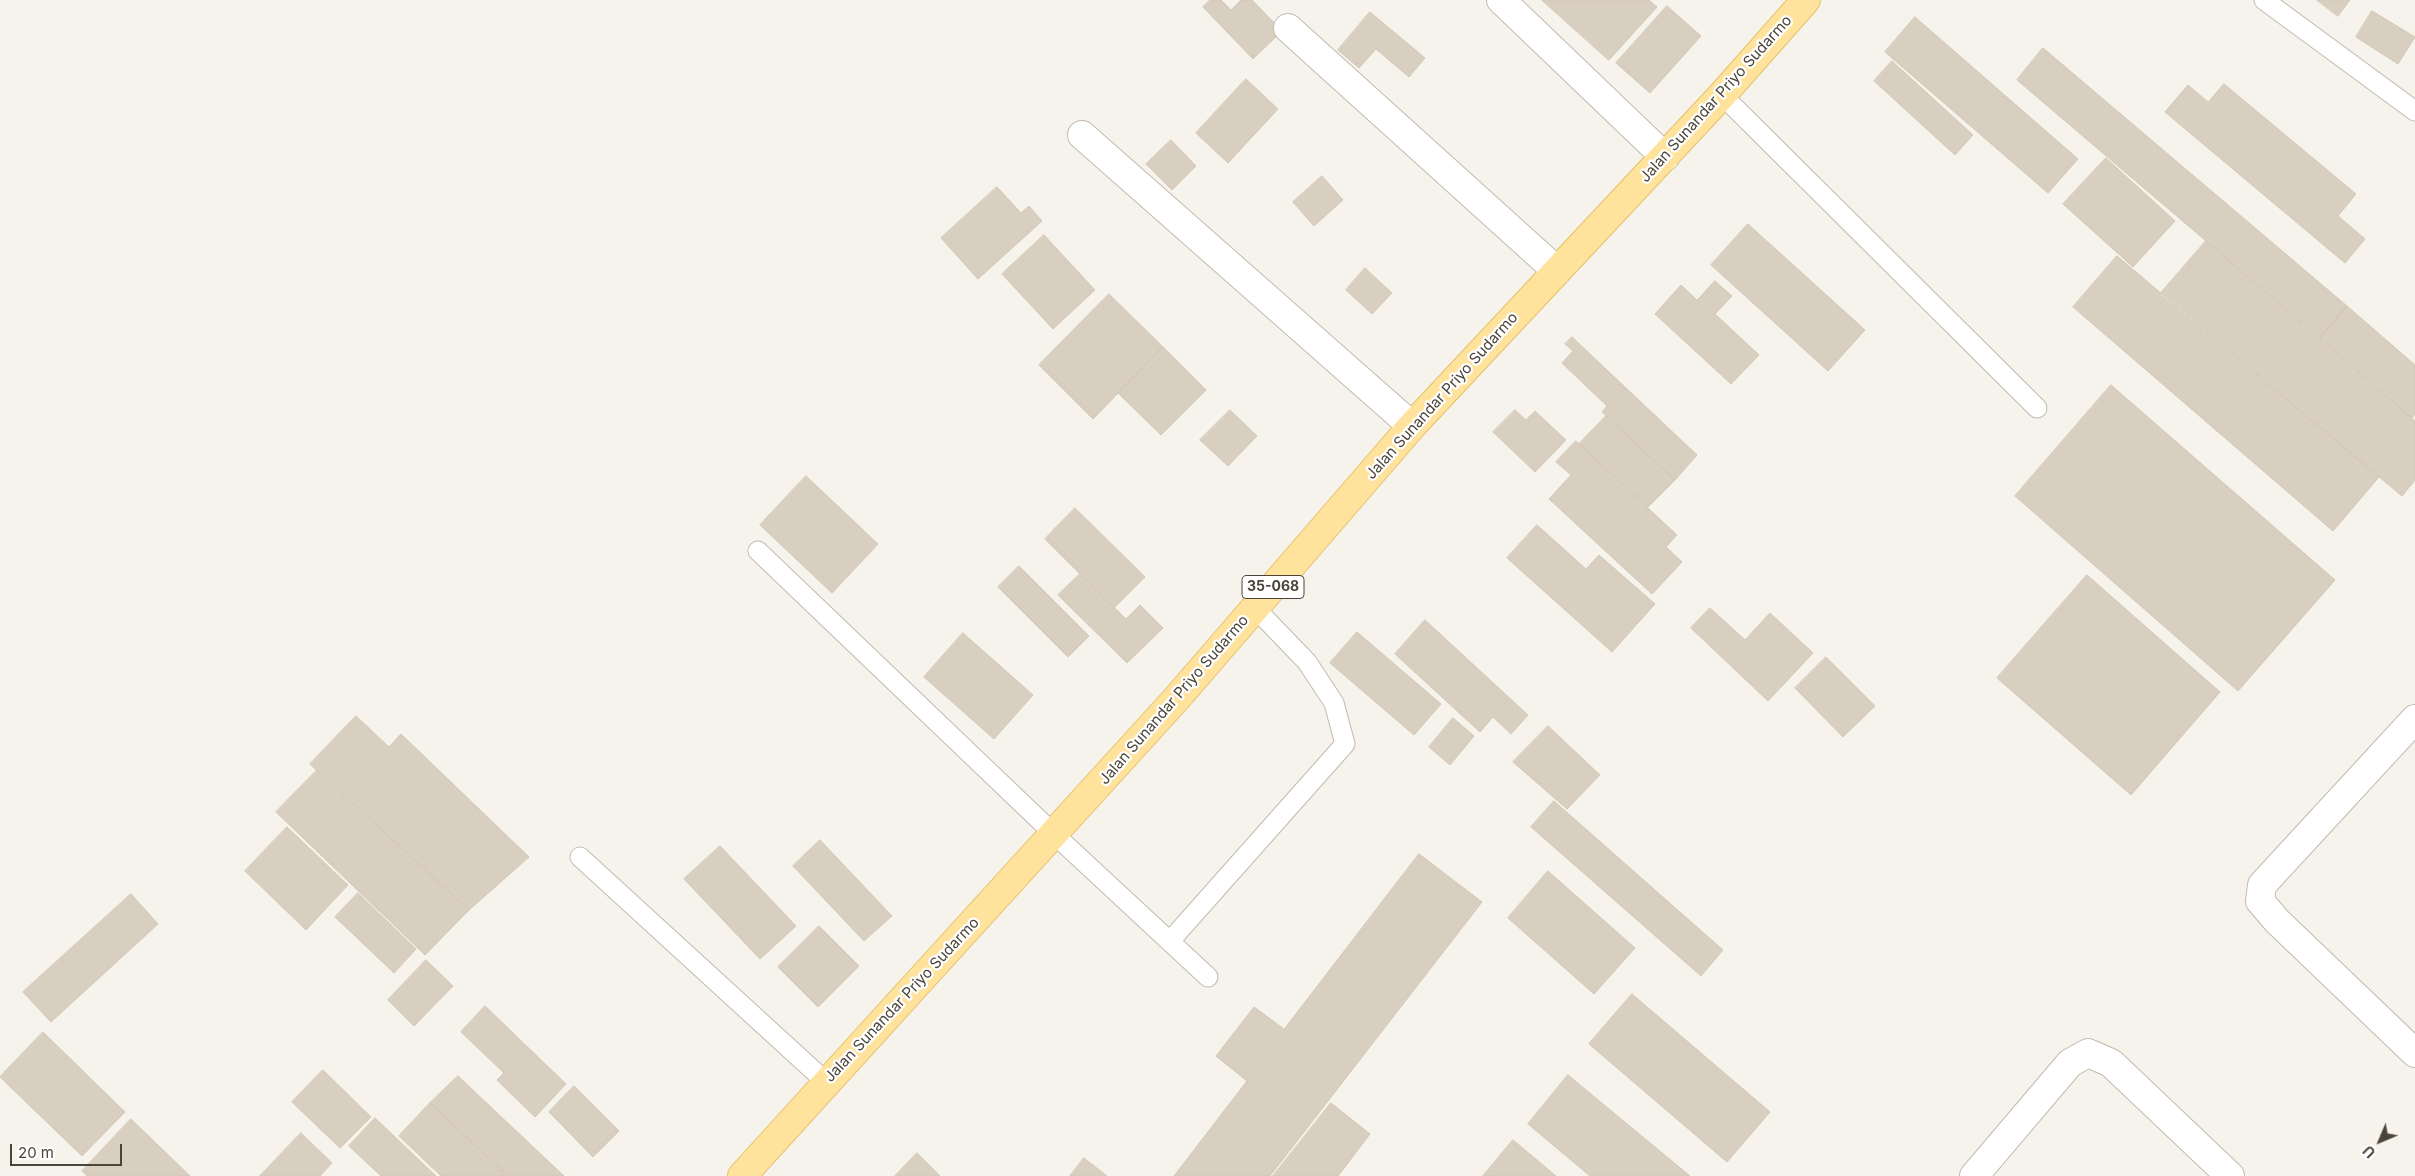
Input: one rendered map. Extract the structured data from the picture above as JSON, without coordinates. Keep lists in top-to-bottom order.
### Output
{
  "streets": {
    "main road": ["Jalan Sunandar Priyo Sudarmo", "35-068"]
  },
  "scale_bar": "20 m",
  "north": "bottom left"
}
